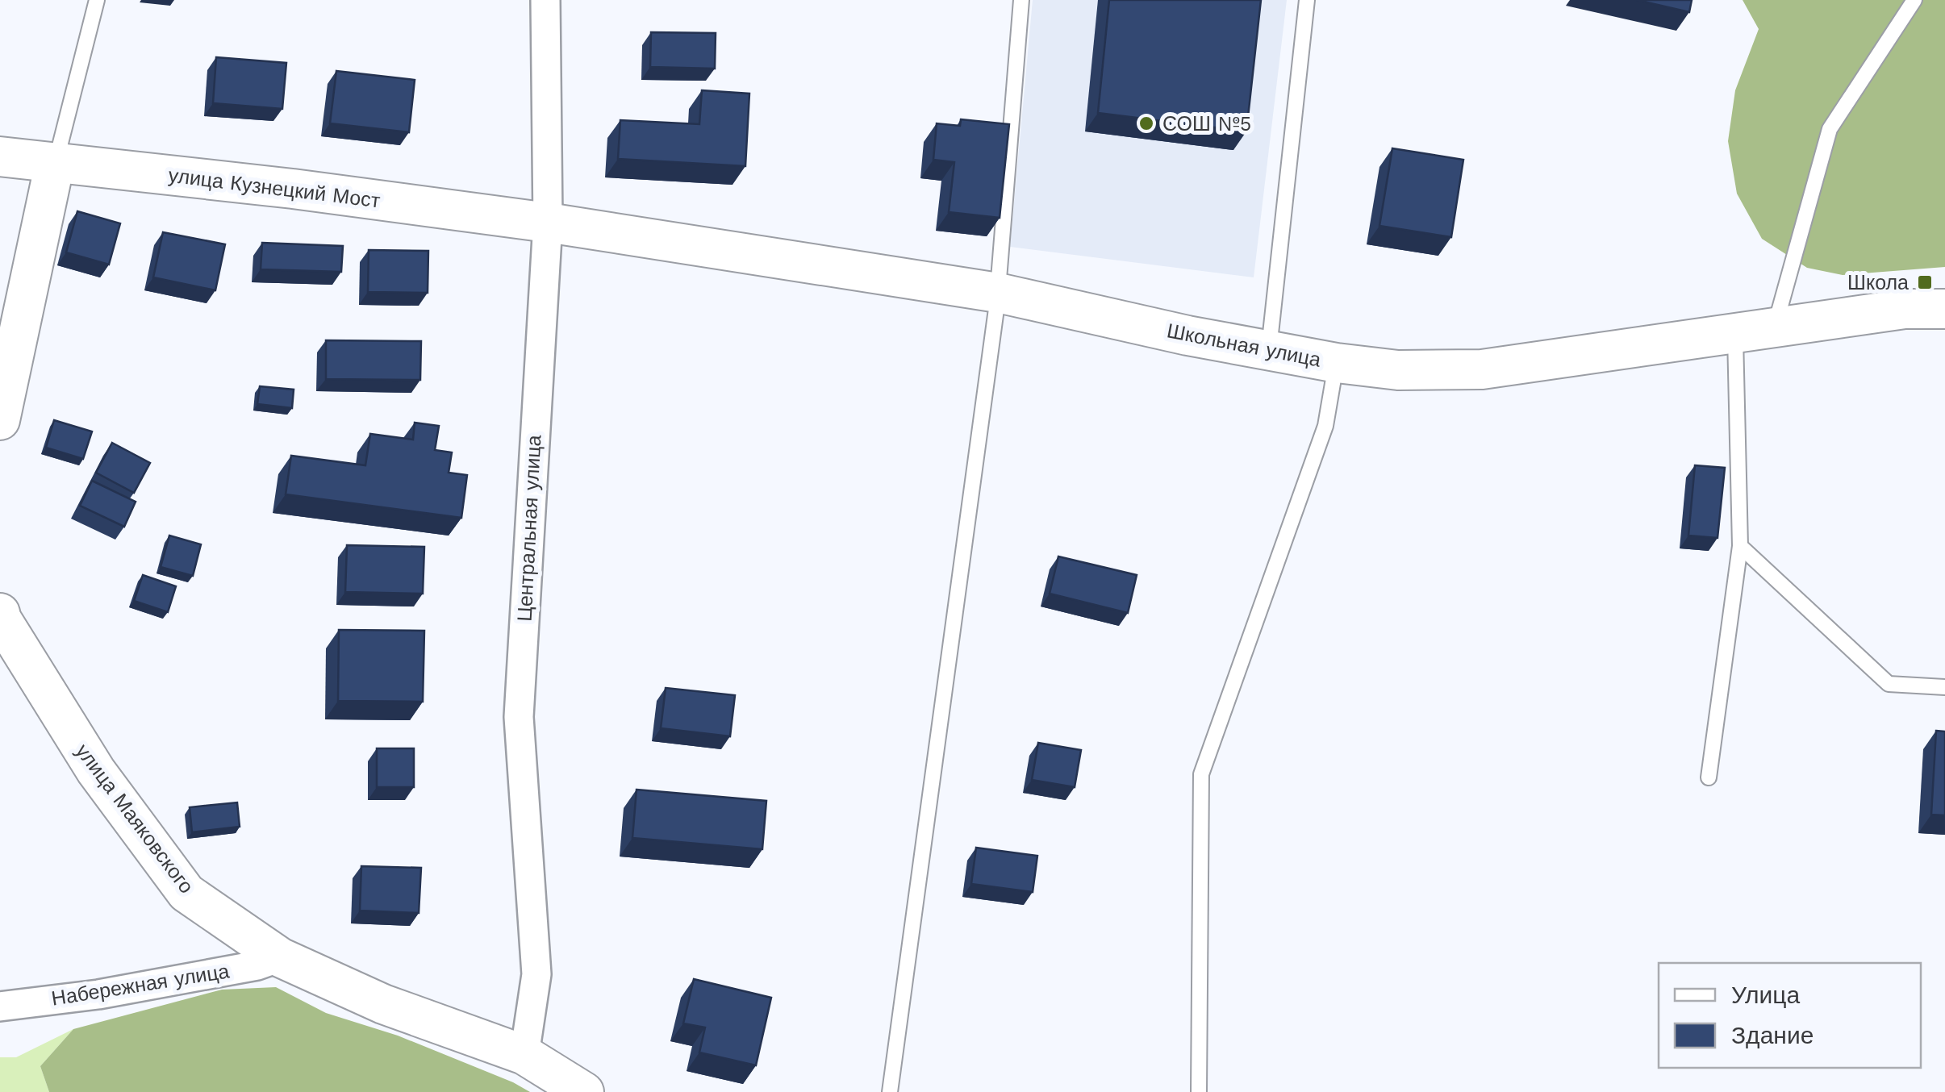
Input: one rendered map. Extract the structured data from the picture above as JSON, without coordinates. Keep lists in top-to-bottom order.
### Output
{
  "streets": {
    "street": [
      "улица Кузнецкий Мост",
      "Школьная улица",
      "Центральная улица",
      "улица Маяковского",
      "Набережная улица"
    ]
  },
  "crossings": [
    ["улица Кузнецкий Мост", "Школьная улица"],
    ["улица Кузнецкий Мост", "Центральная улица"],
    ["Школьная улица", "Центральная улица"],
    ["Центральная улица", "улица Маяковского"],
    ["улица Маяковского", "Набережная улица"]
  ],
  "places": {
    "other": ["СОШ №5"],
    "transit": ["Школа"]
  },
  "legend": ["Улица", "Здание"]
}
